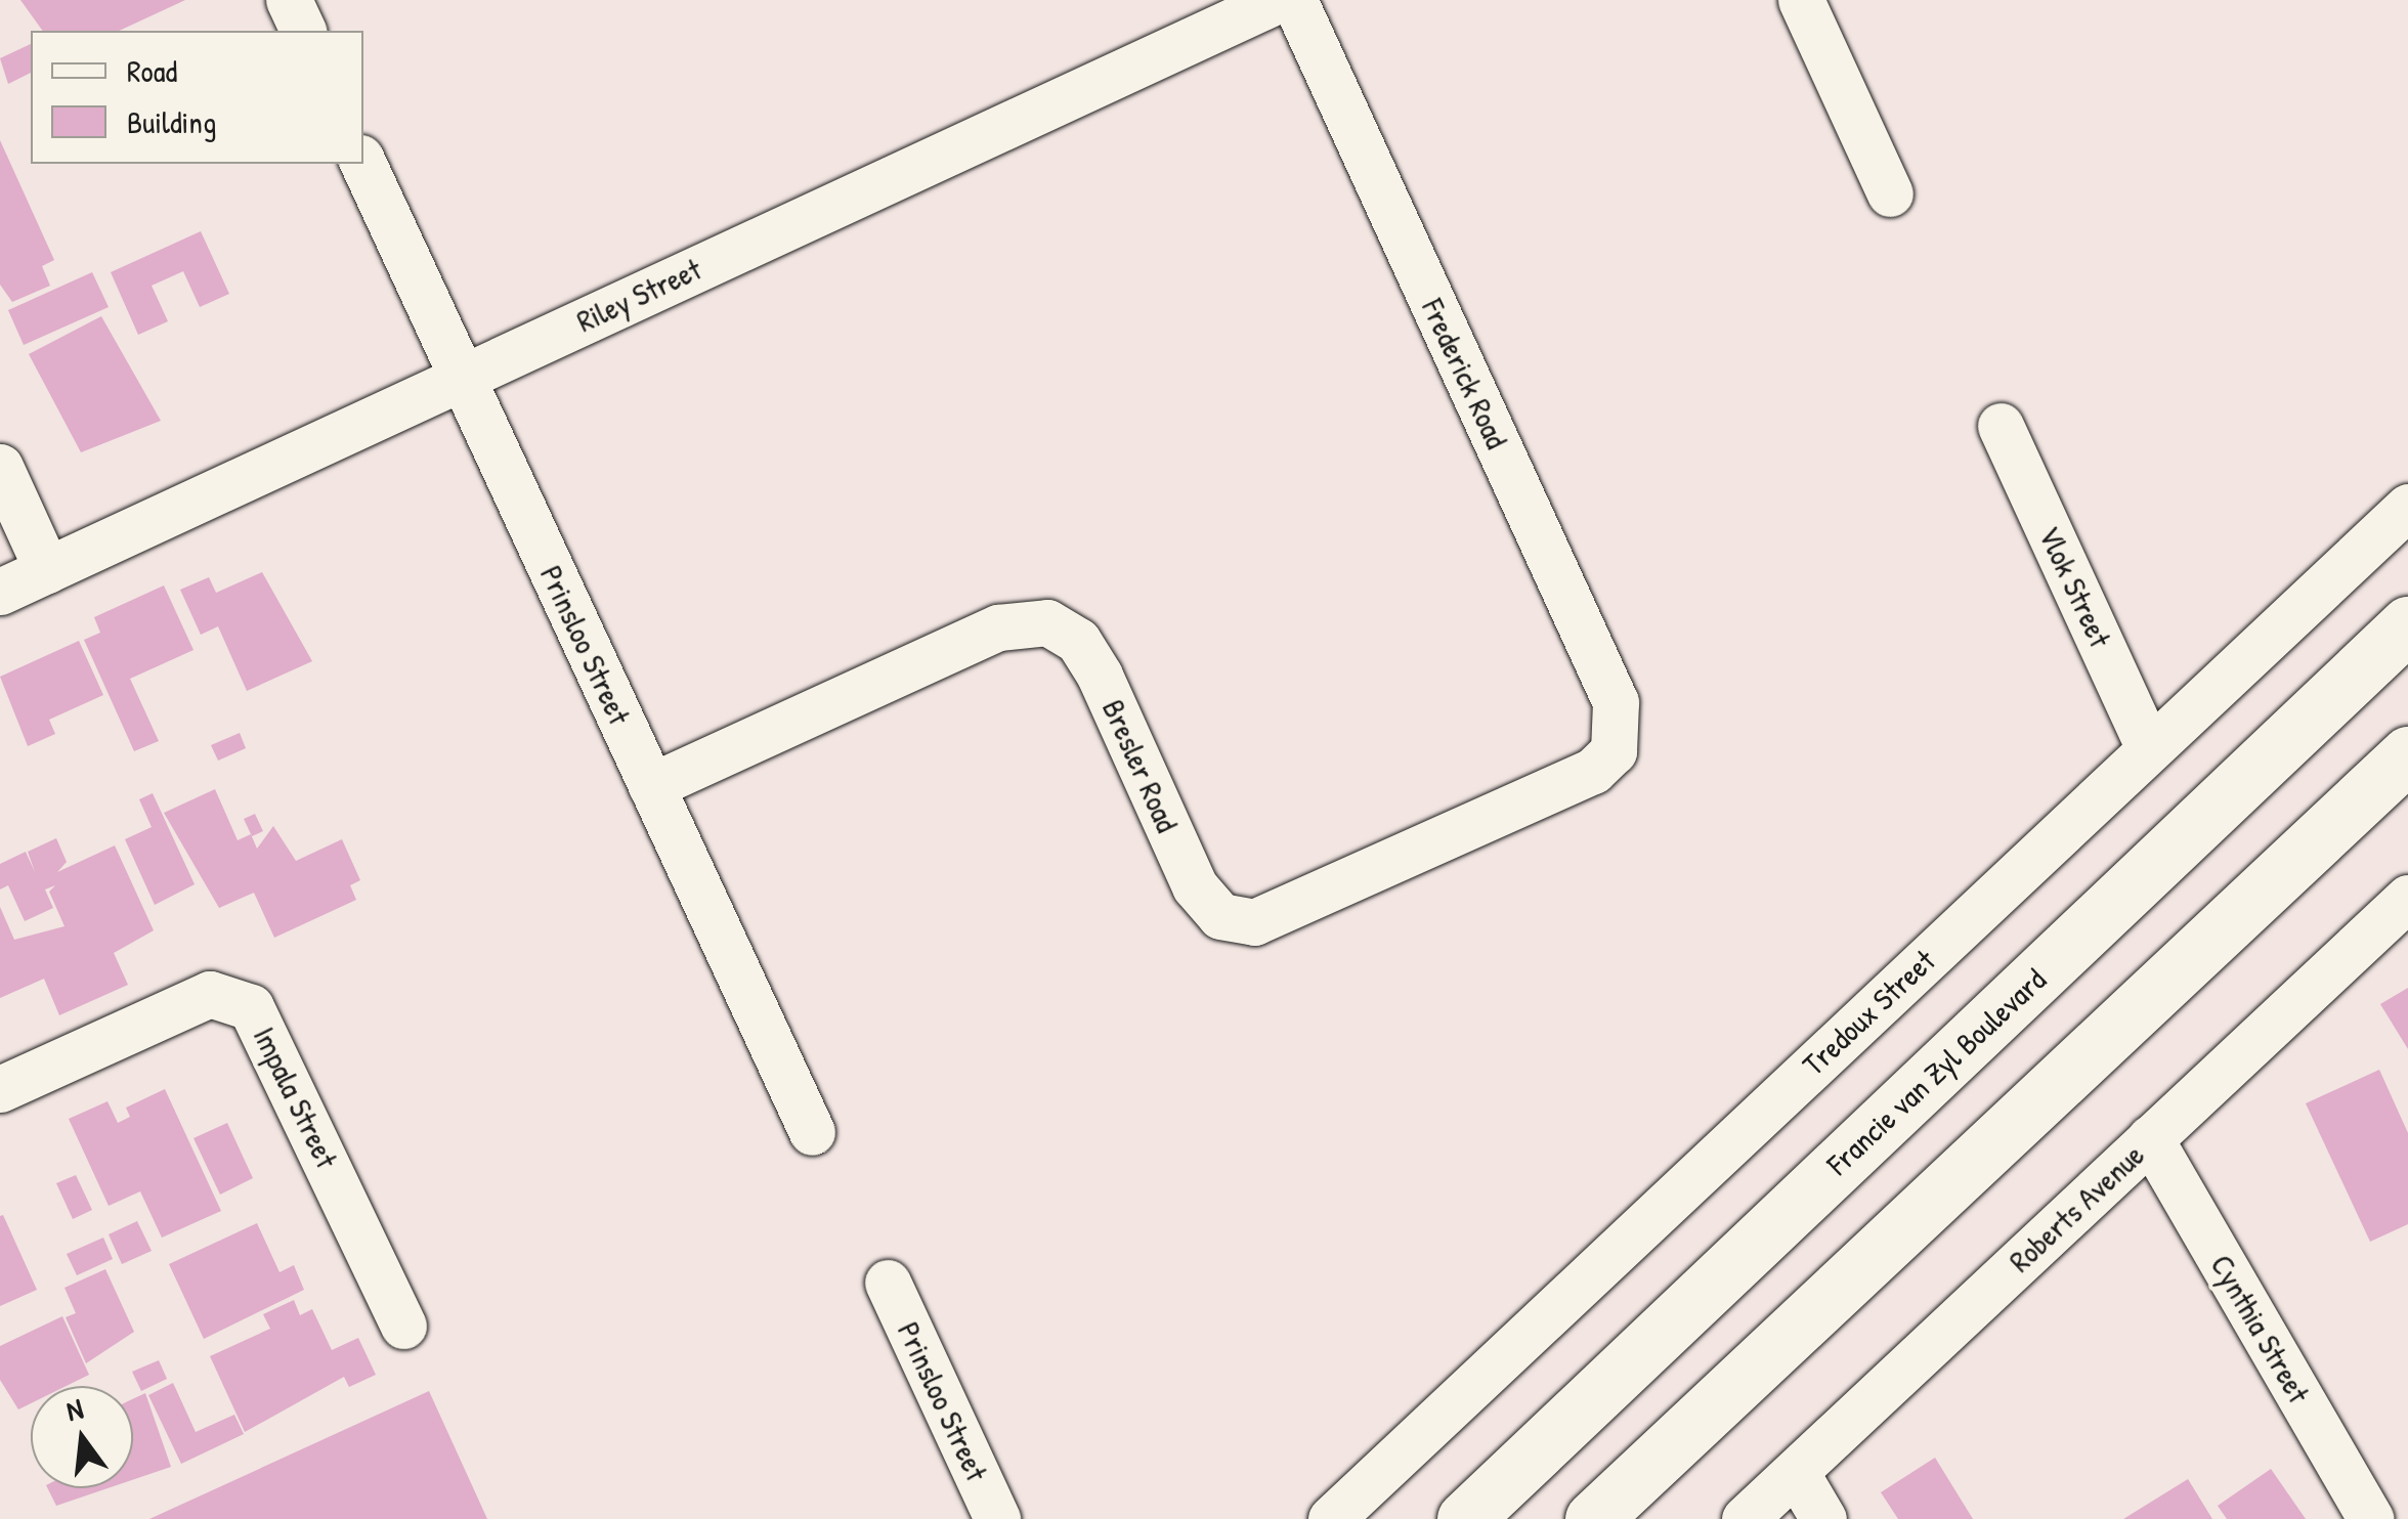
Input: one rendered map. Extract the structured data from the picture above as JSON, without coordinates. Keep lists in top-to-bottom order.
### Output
{
  "streets": {
    "main road": ["Francie van Zyl Boulevard"],
    "street": [
      "Riley Street",
      "Frederick Road",
      "Vlok Street",
      "Prinsloo Street",
      "Bresler Road",
      "Tredoux Street",
      "Impala Street",
      "Roberts Avenue",
      "Cynthia Street"
    ]
  },
  "crossings": [
    ["Riley Street", "Prinsloo Street"],
    ["Frederick Road", "Bresler Road"],
    ["Vlok Street", "Tredoux Street"],
    ["Prinsloo Street", "Bresler Road"],
    ["Roberts Avenue", "Cynthia Street"]
  ],
  "legend": ["Road", "Building"],
  "north": "top"
}
